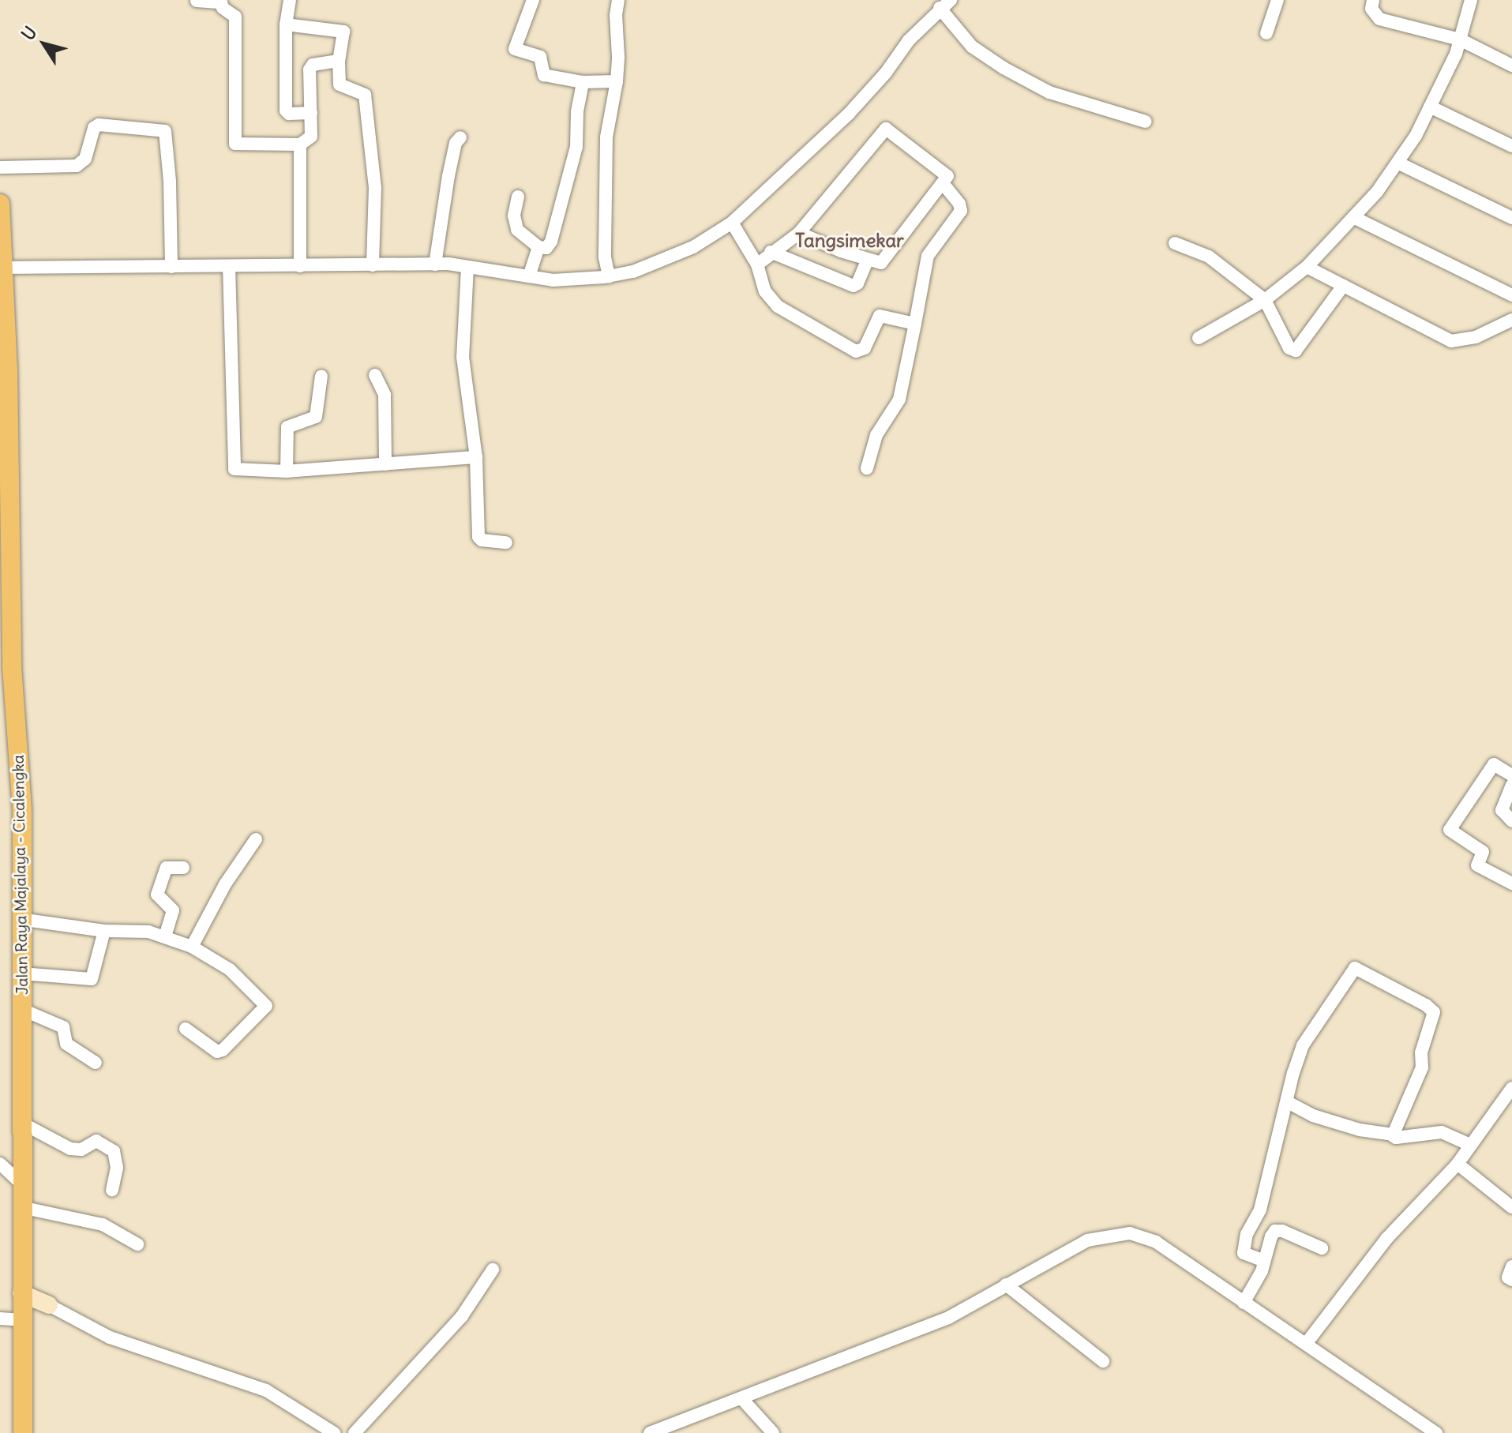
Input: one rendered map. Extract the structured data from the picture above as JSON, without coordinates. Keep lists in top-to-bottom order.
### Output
{
  "streets": {
    "main road": ["Jalan Raya Majalaya - Cicalengka"]
  },
  "districts": ["Tangsimekar"],
  "north": "top left"
}
